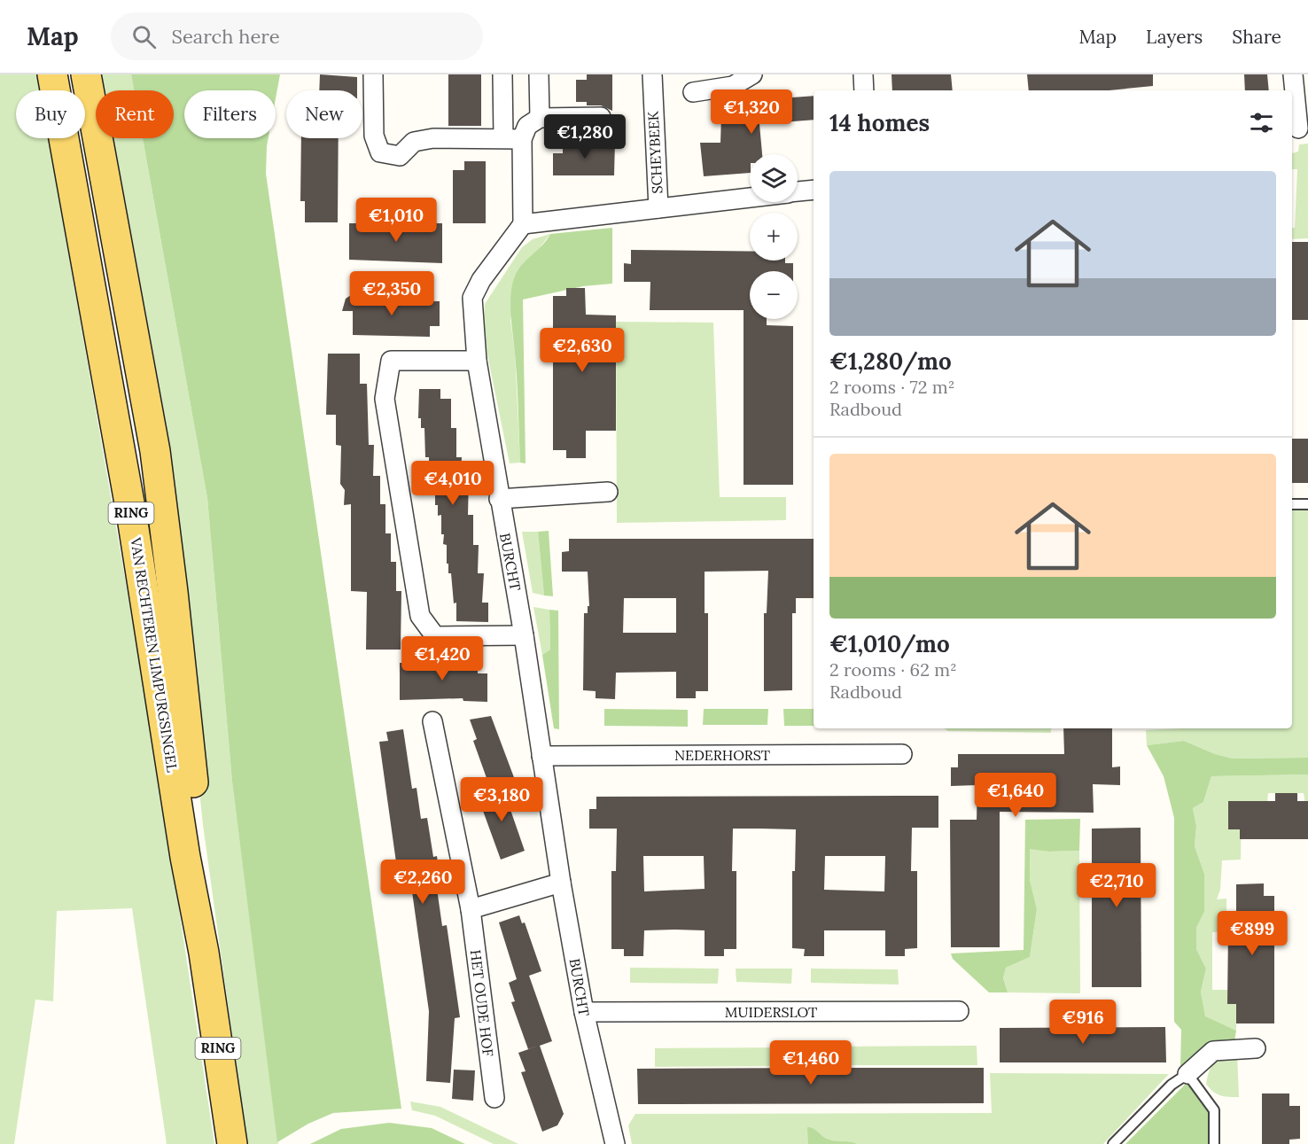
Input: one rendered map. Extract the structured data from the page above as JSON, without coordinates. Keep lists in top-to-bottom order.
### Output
{
  "streets": {
    "main road": ["RING", "VAN RECHTEREN LIMPURGSINGEL"],
    "street": [
      "SCHEYBEEK",
      "BURCHT",
      "NEDERHORST",
      "HET OUDE HOF",
      "MUIDERSLOT"
    ]
  },
  "crossings": [
    ["BURCHT", "NEDERHORST"],
    ["BURCHT", "MUIDERSLOT"]
  ],
  "page": {
    "header": "Map",
    "search": "Search here",
    "nav": ["Map", "Layers", "Share"],
    "price": [
      "€1,320",
      "€1,280",
      "€1,010",
      "€2,350",
      "€2,630",
      "€4,010",
      "€1,420",
      "€1,640",
      "€3,180",
      "€2,260",
      "€2,710",
      "€899",
      "€916",
      "€1,460"
    ],
    "chip": [
      "Buy",
      "Rent",
      "Filters",
      "New"
    ],
    "heading": "14 homes",
    "map_buttons": ["+", "−"],
    "list": [
      {
        "name": "€1,280/mo",
        "note": "2 rooms · 72 m² · Radboud"
      },
      {
        "name": "€1,010/mo",
        "note": "2 rooms · 62 m² · Radboud"
      }
    ]
  }
}
